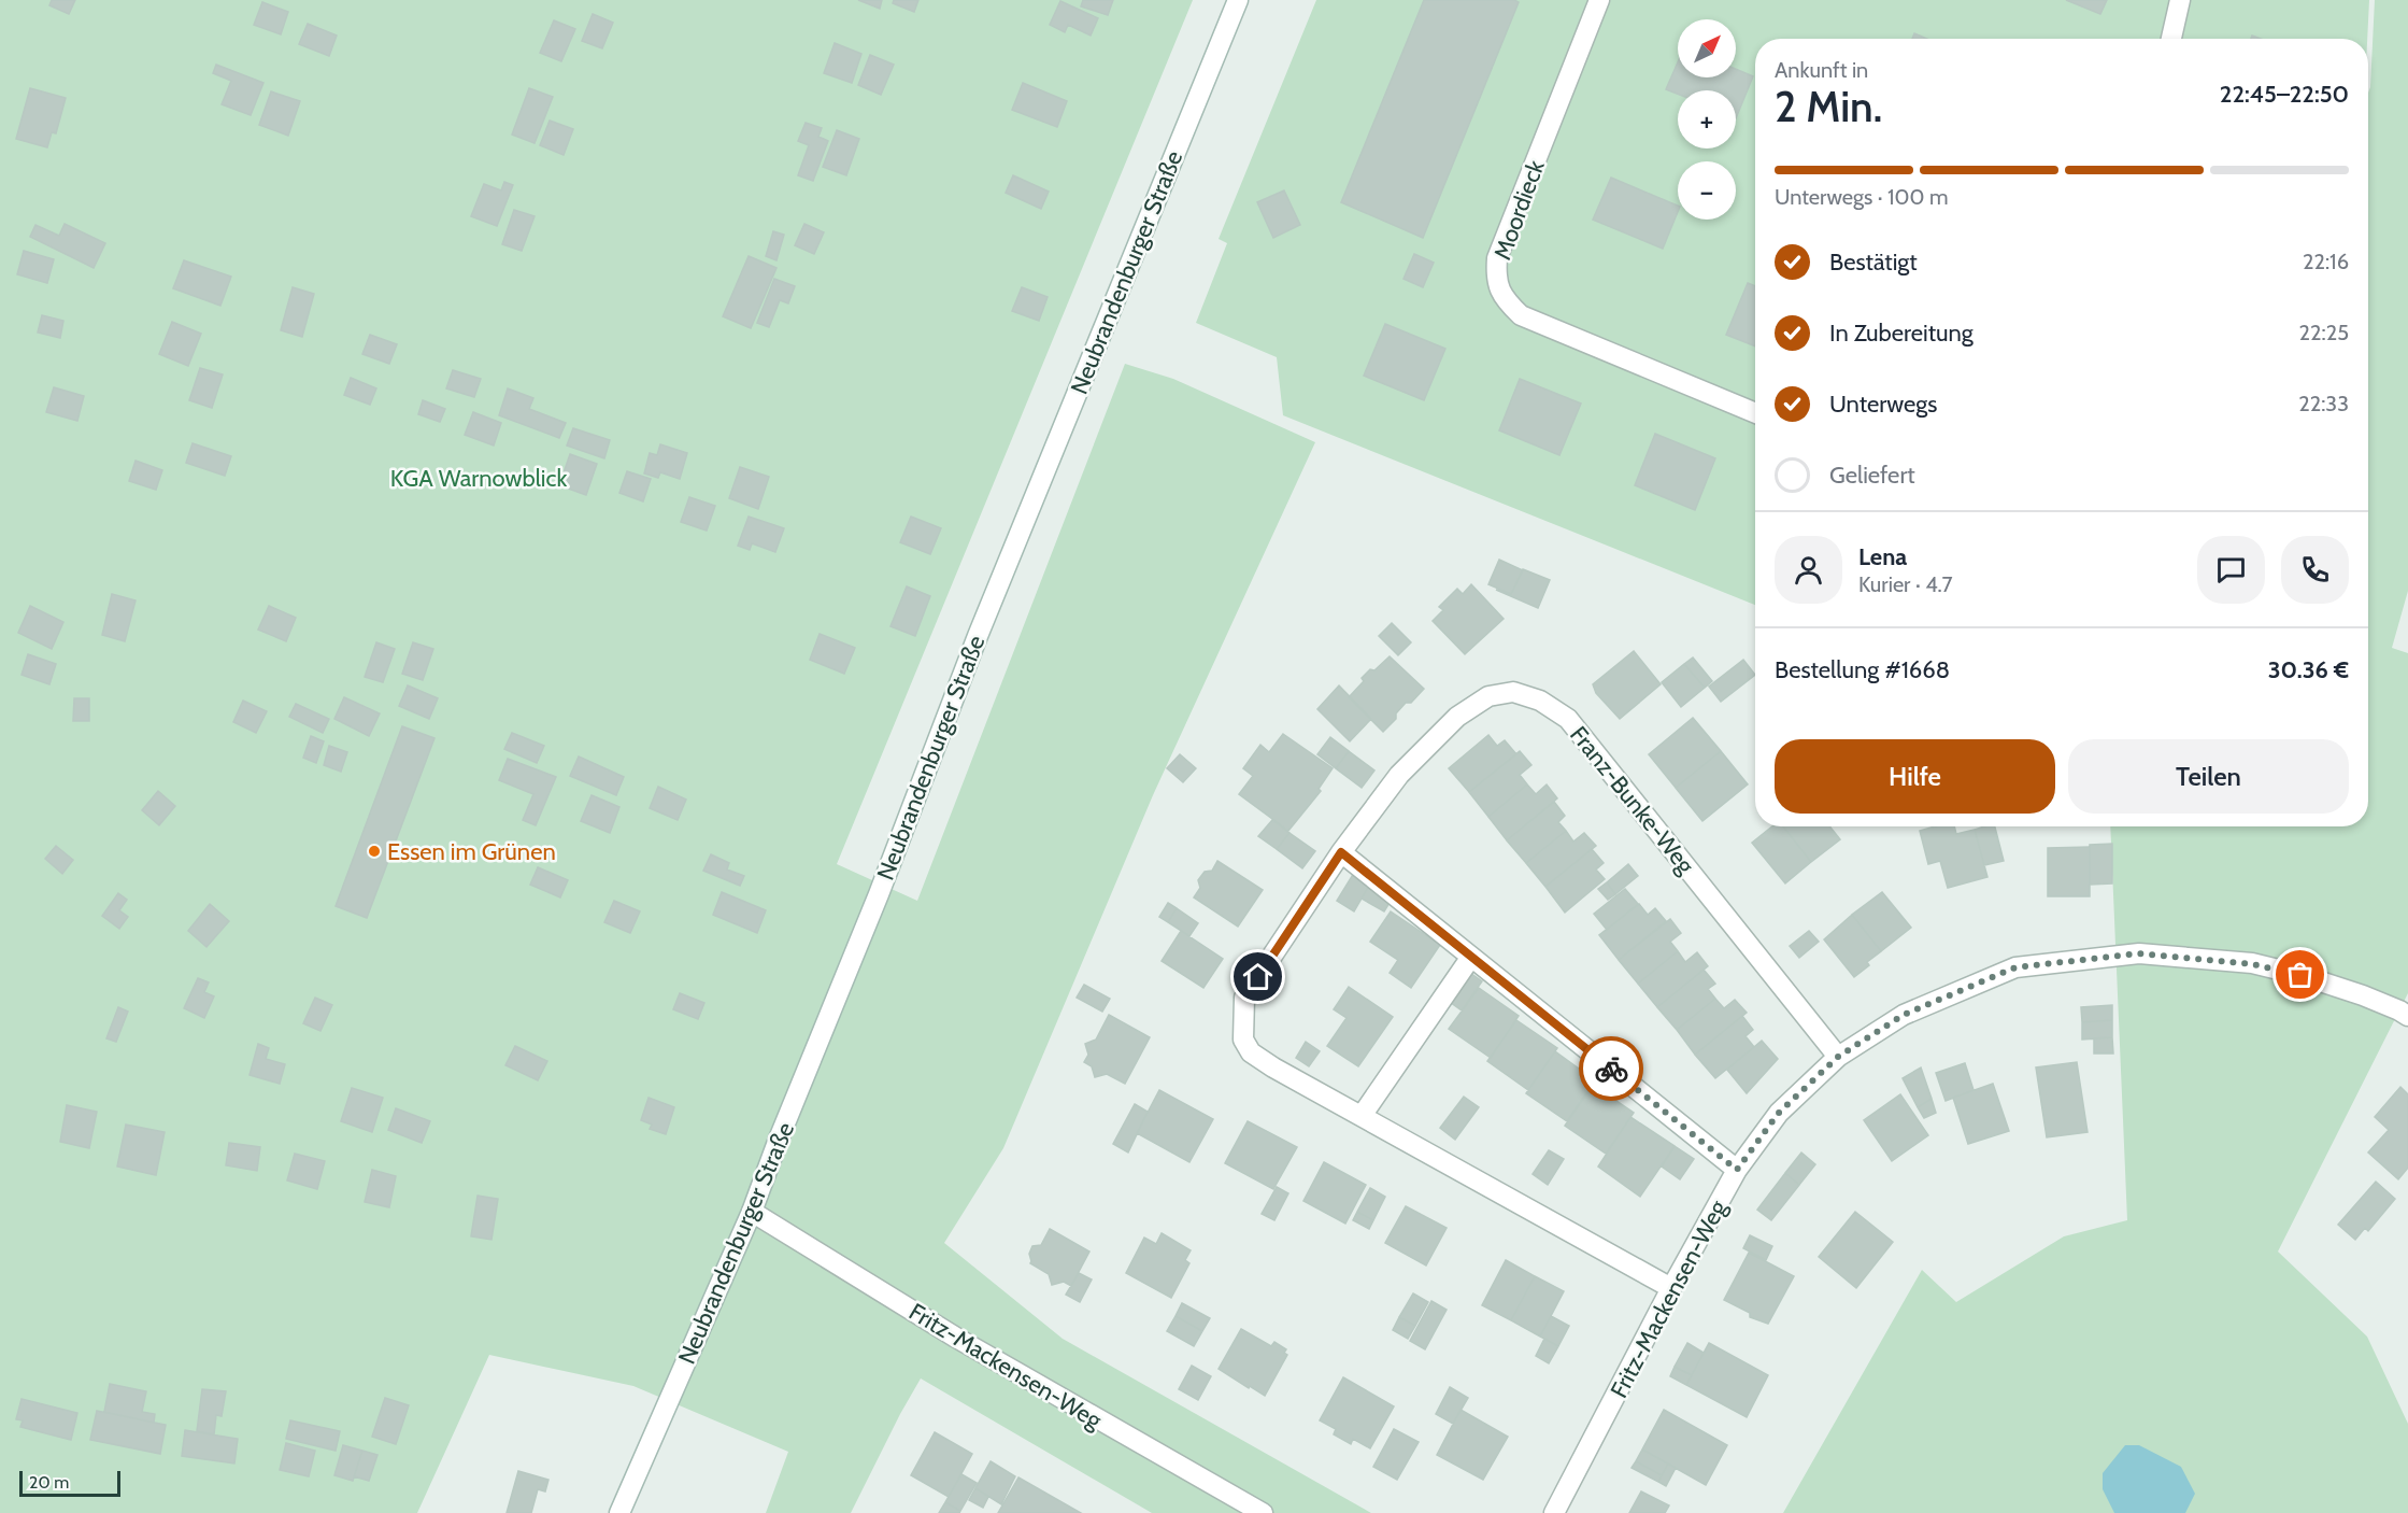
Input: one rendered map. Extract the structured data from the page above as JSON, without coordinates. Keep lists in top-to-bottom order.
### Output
{
  "streets": {
    "street": [
      "Moordieck",
      "Neubrandenburger Straße",
      "Franz-Bunke-Weg",
      "Fritz-Mackensen-Weg"
    ]
  },
  "crossings": [
    ["Neubrandenburger Straße", "Fritz-Mackensen-Weg"],
    ["Franz-Bunke-Weg", "Fritz-Mackensen-Weg"]
  ],
  "parks": ["KGA Warnowblick"],
  "places": ["Essen im Grünen"],
  "scale_bar": "20 m",
  "north": "top right",
  "page": {
    "map_buttons": ["+", "−"],
    "heading": ["2 Min.", "Ankunft in", "22:45–22:50"],
    "panel": [
      "Lena",
      "Kurier · 4.7",
      "Bestellung #1668",
      "30.36 €"
    ],
    "bar": "Unterwegs · 100 m",
    "list": [
      ["Bestätigt", "22:16"],
      ["In Zubereitung", "22:25"],
      ["Unterwegs", "22:33"],
      "Geliefert"
    ],
    "buttons": ["Hilfe", "Teilen"],
    "scale": "20 m"
  }
}
